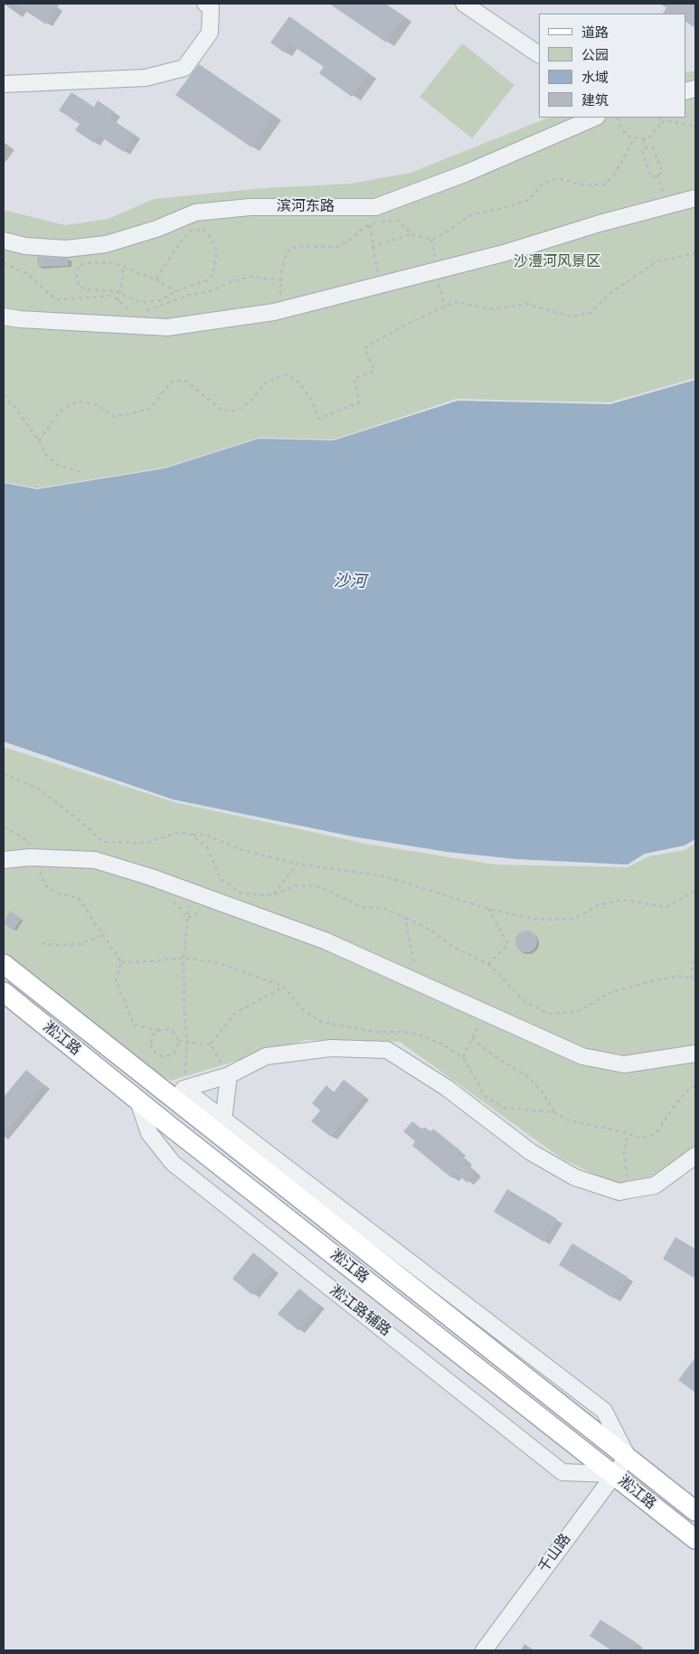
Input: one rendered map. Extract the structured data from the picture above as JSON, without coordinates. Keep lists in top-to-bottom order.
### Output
{
  "streets": {
    "main road": ["淞江路"],
    "street": ["滨河东路", "淞江路辅路", "千山路"]
  },
  "crossings": [
    ["淞江路", "淞江路辅路"],
    ["淞江路", "千山路"],
    ["淞江路辅路", "千山路"]
  ],
  "water": ["沙河"],
  "parks": ["沙澧河风景区"],
  "legend": [
    "道路",
    "公园",
    "水域",
    "建筑"
  ]
}
